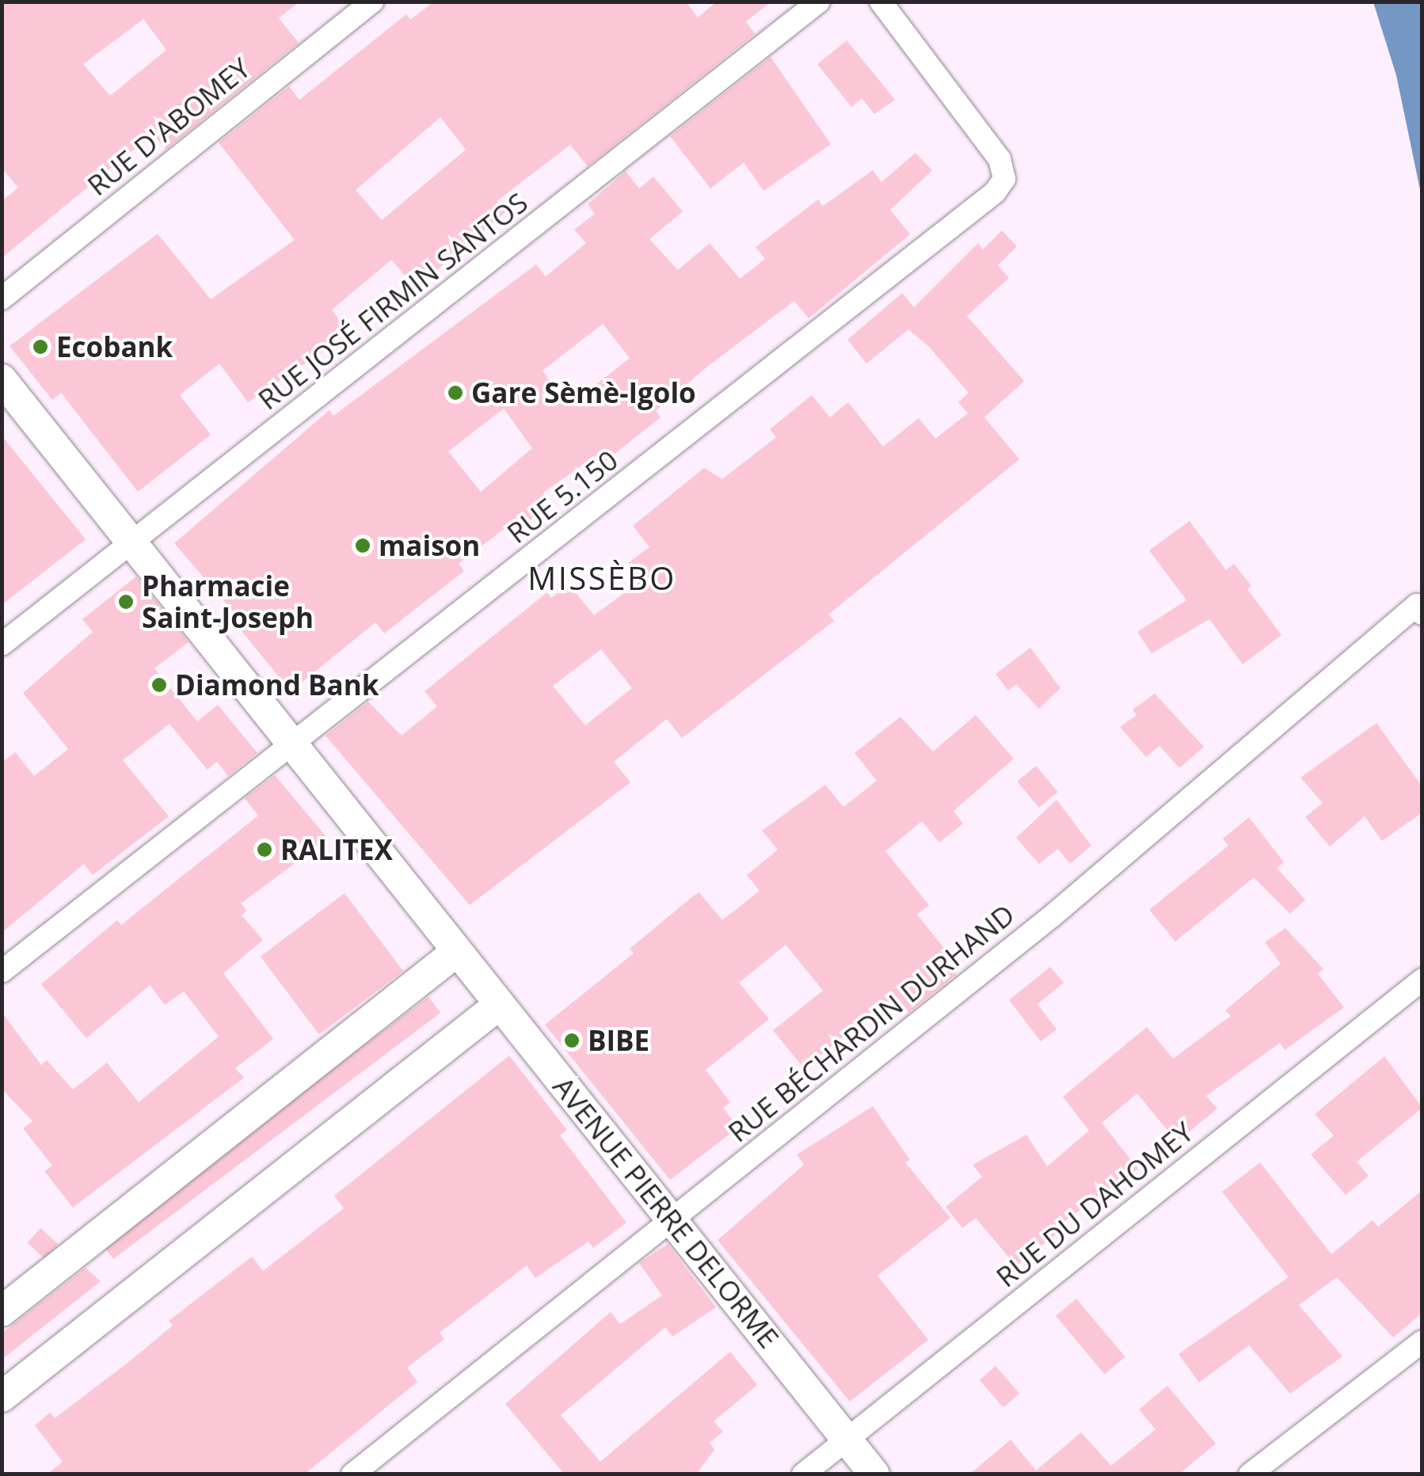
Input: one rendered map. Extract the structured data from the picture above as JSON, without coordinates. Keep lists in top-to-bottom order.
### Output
{
  "streets": {
    "main road": ["AVENUE PIERRE DELORME"],
    "street": [
      "RUE D'ABOMEY",
      "RUE JOSÉ FIRMIN SANTOS",
      "RUE 5.150",
      "RUE BÉCHARDIN DURHAND",
      "RUE DU DAHOMEY"
    ]
  },
  "crossings": [
    ["RUE JOSÉ FIRMIN SANTOS", "AVENUE PIERRE DELORME"],
    ["RUE 5.150", "AVENUE PIERRE DELORME"],
    ["RUE BÉCHARDIN DURHAND", "AVENUE PIERRE DELORME"],
    ["RUE DU DAHOMEY", "AVENUE PIERRE DELORME"]
  ],
  "districts": ["MISSÈBO"],
  "places": [
    "Ecobank",
    "Gare Sèmè-Igolo",
    "maison",
    "Pharmacie Saint-Joseph",
    "Diamond Bank",
    "RALITEX",
    "BIBE"
  ]
}
